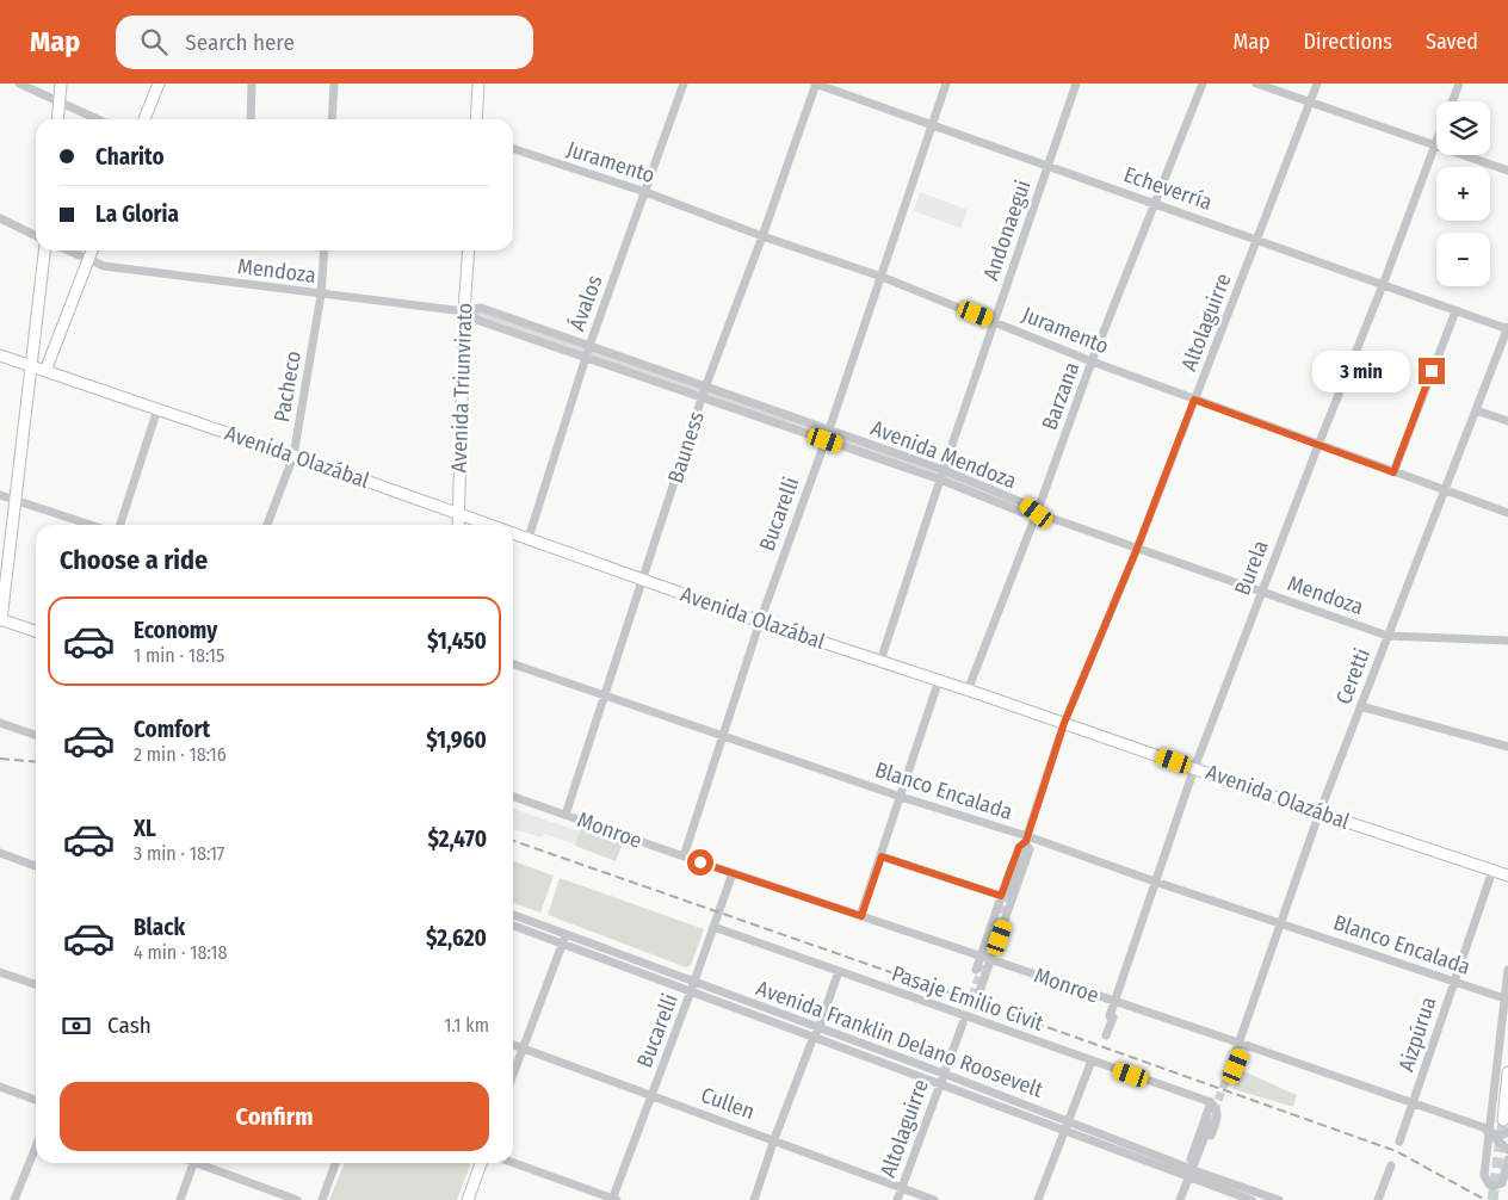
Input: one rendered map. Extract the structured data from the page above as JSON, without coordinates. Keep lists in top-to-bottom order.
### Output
{
  "streets": {
    "main road": ["Avenida Triunvirato", "Avenida Olazábal"],
    "street": [
      "Juramento",
      "Echeverría",
      "Andonaegui",
      "Mendoza",
      "Ávalos",
      "Altolaguirre",
      "Pacheco",
      "Barzana",
      "Bauness",
      "Avenida Mendoza",
      "Bucarelli",
      "Burela",
      "Ceretti",
      "Blanco Encalada",
      "Monroe",
      "Pasaje Emilio Civit",
      "Aizpúrua",
      "Avenida Franklin Delano Roosevelt",
      "Cullen"
    ]
  },
  "crossings": [
    ["Juramento", "Andonaegui"],
    ["Juramento", "Ávalos"],
    ["Juramento", "Altolaguirre"],
    ["Juramento", "Barzana"],
    ["Juramento", "Bauness"],
    ["Juramento", "Bucarelli"],
    ["Juramento", "Burela"],
    ["Juramento", "Ceretti"],
    ["Echeverría", "Andonaegui"],
    ["Echeverría", "Altolaguirre"],
    ["Echeverría", "Barzana"],
    ["Echeverría", "Bauness"],
    ["Echeverría", "Bucarelli"],
    ["Echeverría", "Burela"],
    ["Echeverría", "Ceretti"],
    ["Andonaegui", "Avenida Mendoza"],
    ["Andonaegui", "Avenida Olazábal"],
    ["Mendoza", "Altolaguirre"],
    ["Mendoza", "Pacheco"],
    ["Mendoza", "Avenida Triunvirato"],
    ["Mendoza", "Barzana"],
    ["Mendoza", "Avenida Mendoza"],
    ["Mendoza", "Burela"],
    ["Mendoza", "Ceretti"],
    ["Ávalos", "Avenida Mendoza"],
    ["Ávalos", "Avenida Olazábal"],
    ["Altolaguirre", "Avenida Olazábal"],
    ["Altolaguirre", "Blanco Encalada"],
    ["Altolaguirre", "Monroe"],
    ["Altolaguirre", "Pasaje Emilio Civit"],
    ["Altolaguirre", "Avenida Franklin Delano Roosevelt"],
    ["Altolaguirre", "Cullen"],
    ["Pacheco", "Avenida Olazábal"],
    ["Avenida Triunvirato", "Avenida Mendoza"],
    ["Avenida Triunvirato", "Avenida Olazábal"],
    ["Barzana", "Avenida Mendoza"],
    ["Barzana", "Avenida Olazábal"],
    ["Bauness", "Avenida Mendoza"],
    ["Bauness", "Avenida Olazábal"],
    ["Bauness", "Blanco Encalada"],
    ["Bauness", "Monroe"],
    ["Avenida Mendoza", "Bucarelli"],
    ["Avenida Olazábal", "Bucarelli"],
    ["Avenida Olazábal", "Burela"],
    ["Avenida Olazábal", "Ceretti"],
    ["Avenida Olazábal", "Aizpúrua"],
    ["Bucarelli", "Blanco Encalada"],
    ["Bucarelli", "Monroe"],
    ["Bucarelli", "Pasaje Emilio Civit"],
    ["Bucarelli", "Avenida Franklin Delano Roosevelt"],
    ["Bucarelli", "Cullen"],
    ["Burela", "Blanco Encalada"],
    ["Burela", "Monroe"],
    ["Ceretti", "Blanco Encalada"],
    ["Ceretti", "Monroe"],
    ["Blanco Encalada", "Aizpúrua"],
    ["Monroe", "Aizpúrua"],
    ["Pasaje Emilio Civit", "Avenida Franklin Delano Roosevelt"]
  ],
  "page": {
    "header": "Map",
    "search": "Search here",
    "nav": ["Map", "Directions", "Saved"],
    "map_buttons": ["+", "−"],
    "banner": ["Charito", "La Gloria"],
    "bubble": "3 min",
    "heading": "Choose a ride",
    "list": [
      {
        "name": "Economy",
        "note": "1 min · 18:15",
        "value": "$1,450"
      },
      {
        "name": "Comfort",
        "note": "2 min · 18:16",
        "value": "$1,960"
      },
      {
        "name": "XL",
        "note": "3 min · 18:17",
        "value": "$2,470"
      },
      {
        "name": "Black",
        "note": "4 min · 18:18",
        "value": "$2,620"
      }
    ],
    "pay": ["Cash", "1.1 km"],
    "buttons": "Confirm"
  }
}
